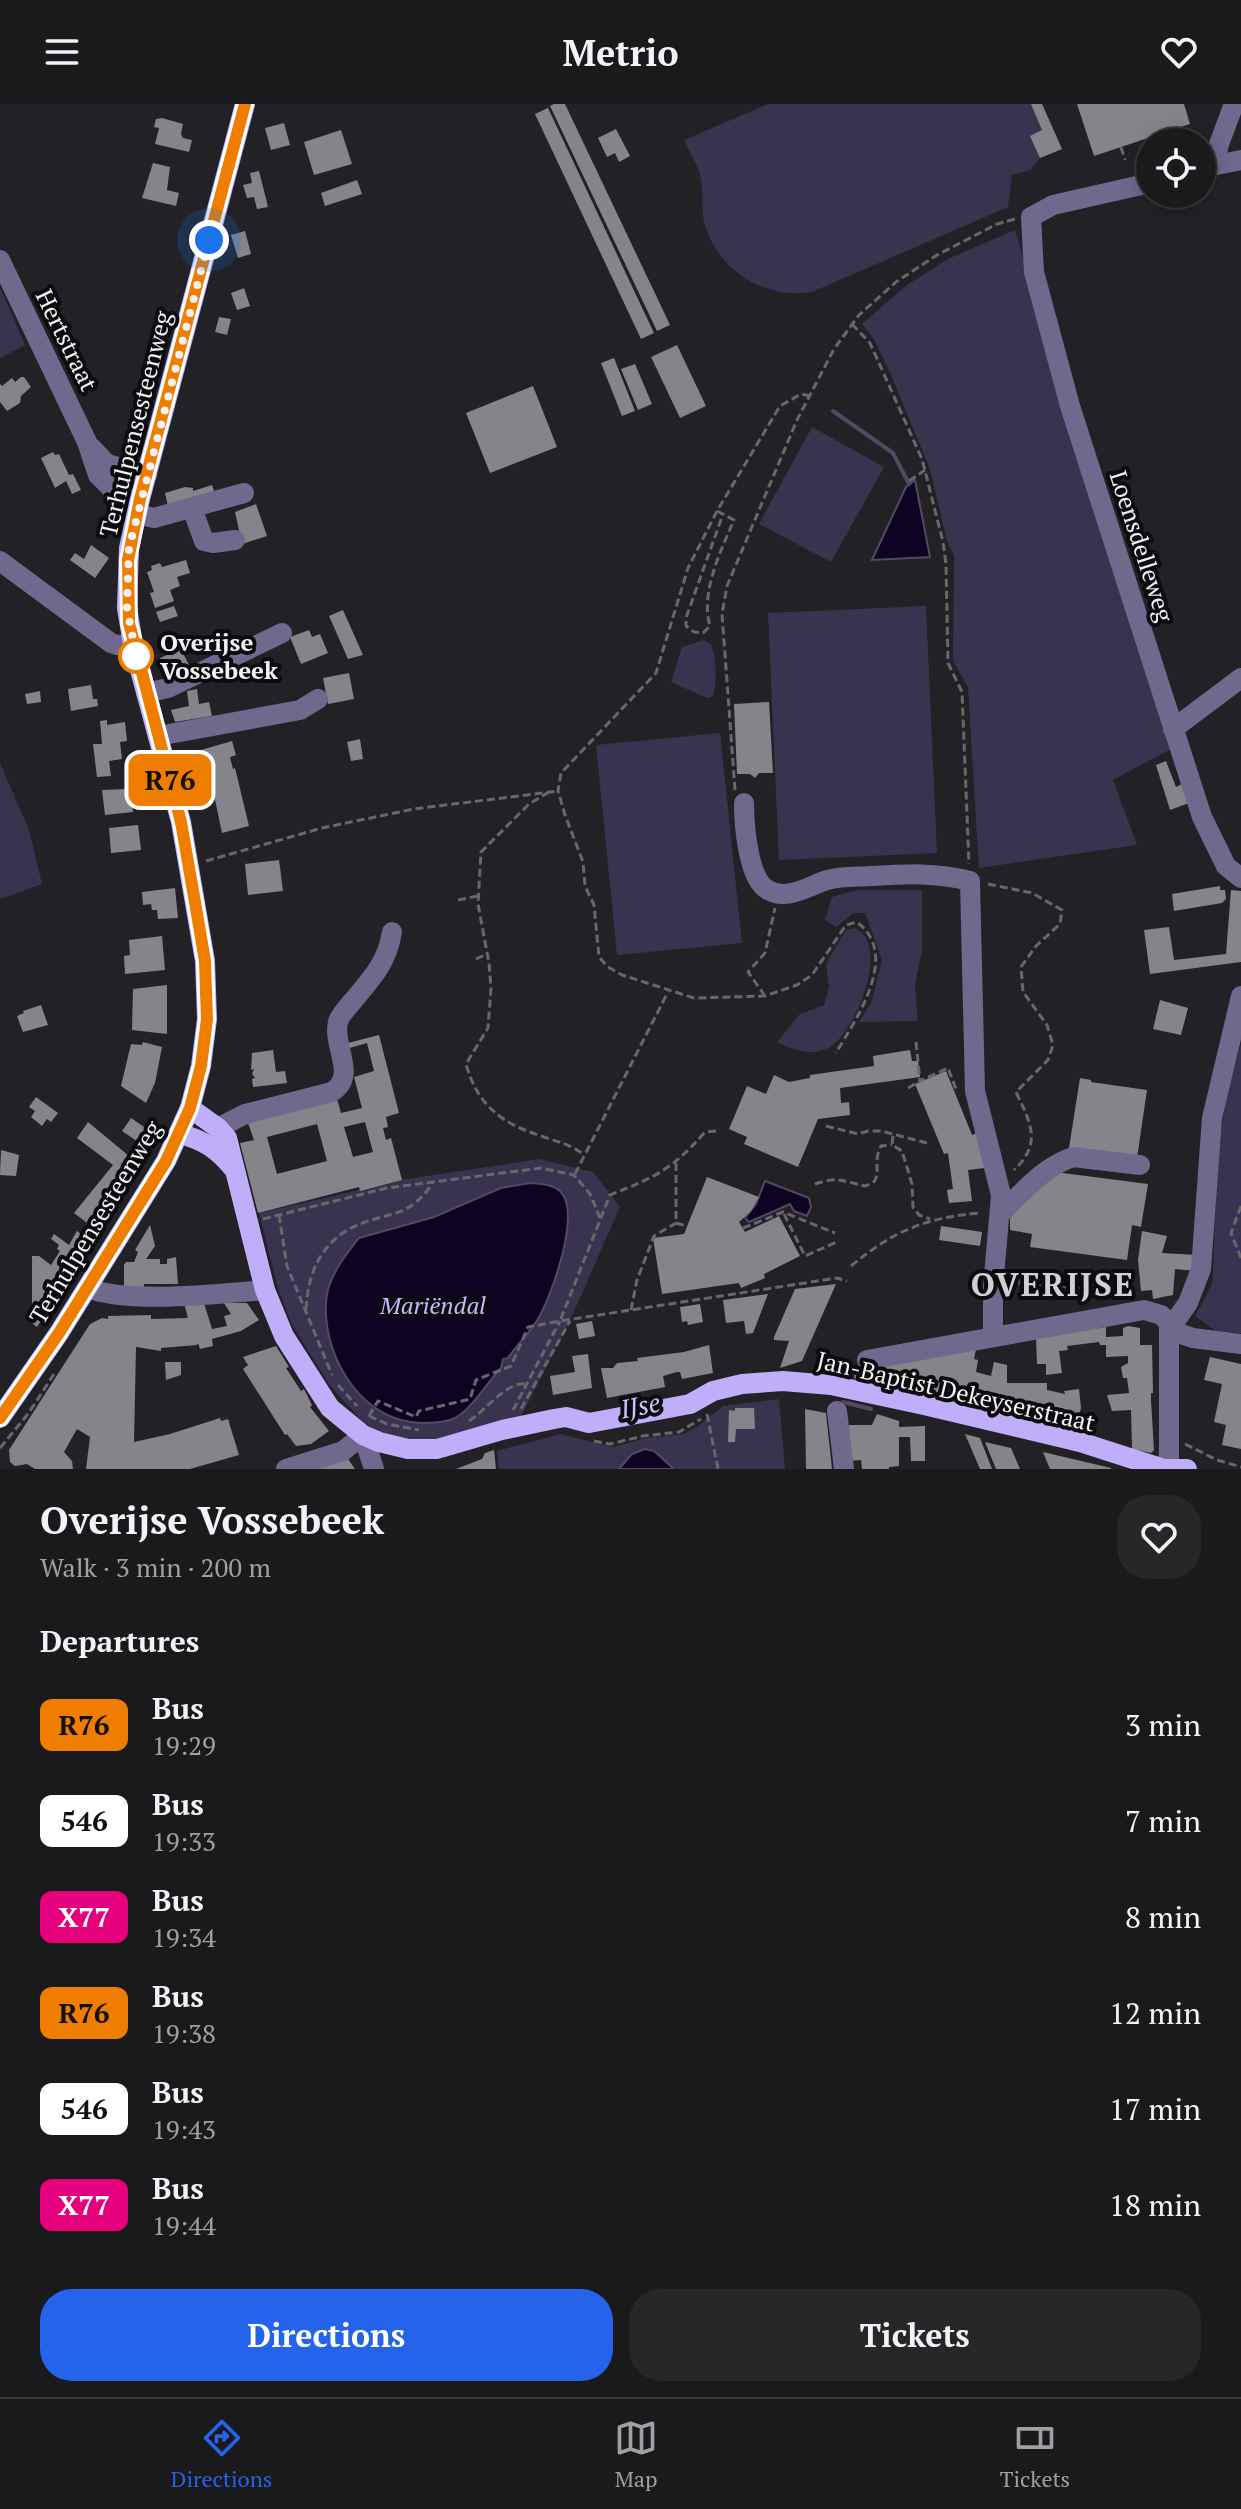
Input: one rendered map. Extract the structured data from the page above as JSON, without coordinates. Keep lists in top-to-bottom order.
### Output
{
  "streets": {
    "main road": ["Terhulpensesteenweg", "Jan-Baptist Dekeyserstraat"],
    "street": ["Hertstraat", "Loensdelleweg"]
  },
  "crossings": [
    ["Hertstraat", "Terhulpensesteenweg"]
  ],
  "districts": ["OVERIJSE"],
  "water": ["IJse"],
  "parks": ["Mariëndal"],
  "places": ["Overijse Vossebeek"],
  "lines": ["bus line R76"],
  "page": {
    "header": "Metrio",
    "on_map": "R76",
    "heading": [
      ["Overijse Vossebeek", "Walk · 3 min · 200 m"],
      "Departures"
    ],
    "list": [
      {
        "mark": "R76",
        "name": "Bus",
        "note": "19:29",
        "value": "3 min"
      },
      {
        "mark": "546",
        "name": "Bus",
        "note": "19:33",
        "value": "7 min"
      },
      {
        "mark": "X77",
        "name": "Bus",
        "note": "19:34",
        "value": "8 min"
      },
      {
        "mark": "R76",
        "name": "Bus",
        "note": "19:38",
        "value": "12 min"
      },
      {
        "mark": "546",
        "name": "Bus",
        "note": "19:43",
        "value": "17 min"
      },
      {
        "mark": "X77",
        "name": "Bus",
        "note": "19:44",
        "value": "18 min"
      }
    ],
    "buttons": ["Directions", "Tickets"],
    "tabs": ["Directions", "Map", "Tickets"]
  }
}
